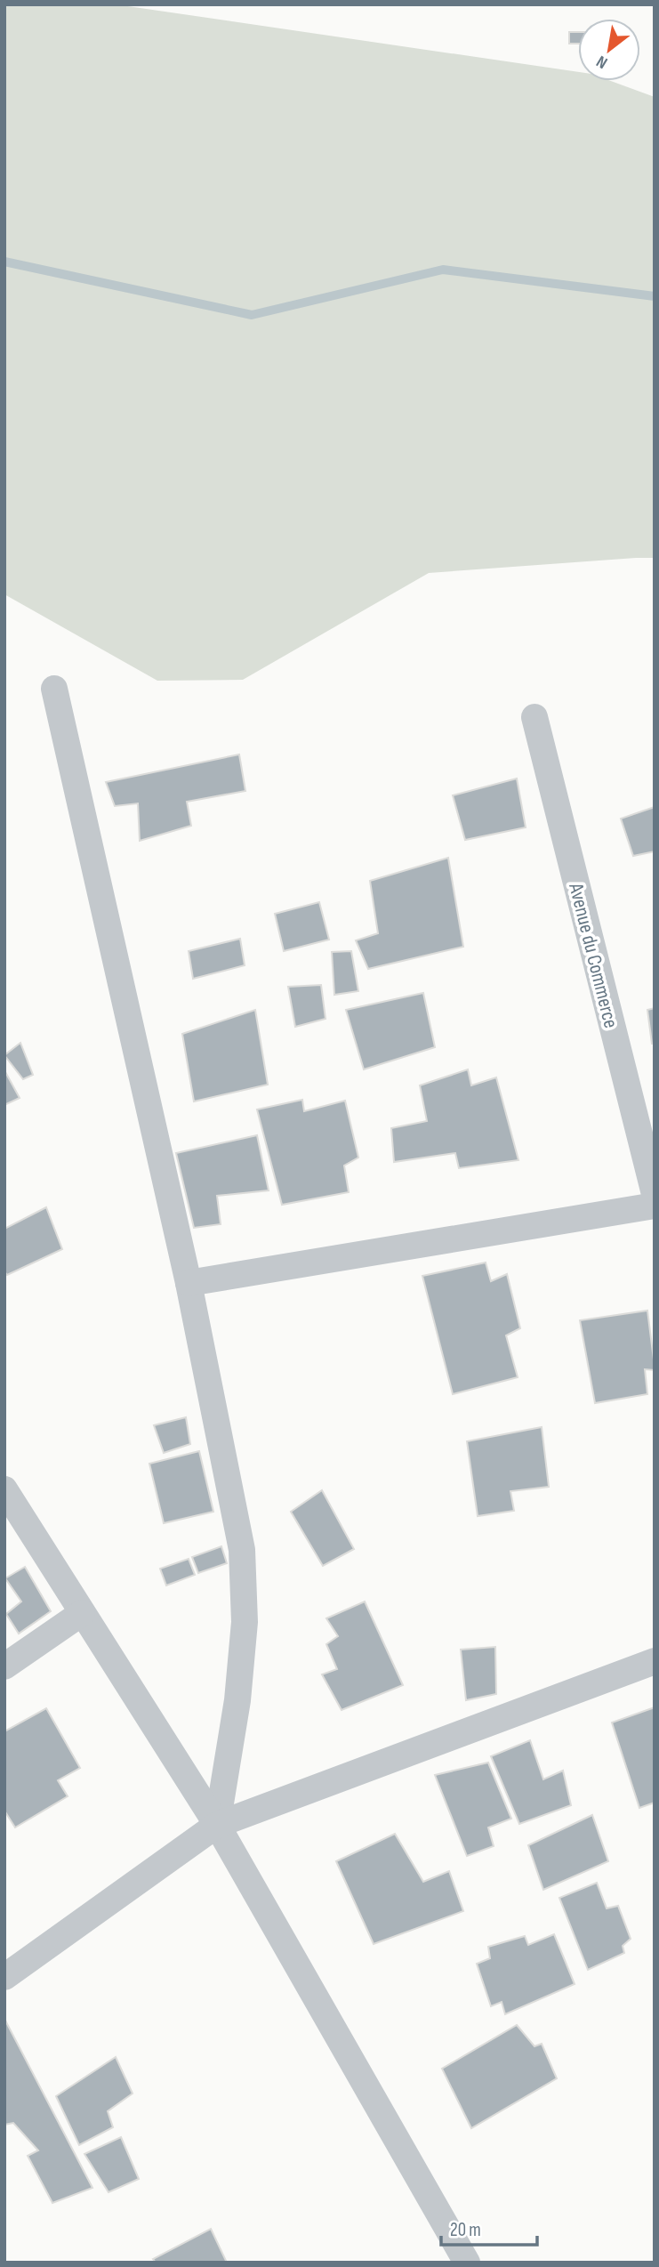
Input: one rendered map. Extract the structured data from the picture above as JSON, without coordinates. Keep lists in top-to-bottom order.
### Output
{
  "streets": {
    "street": ["Avenue du Commerce"]
  },
  "scale_bar": "20 m",
  "north": "bottom left"
}
